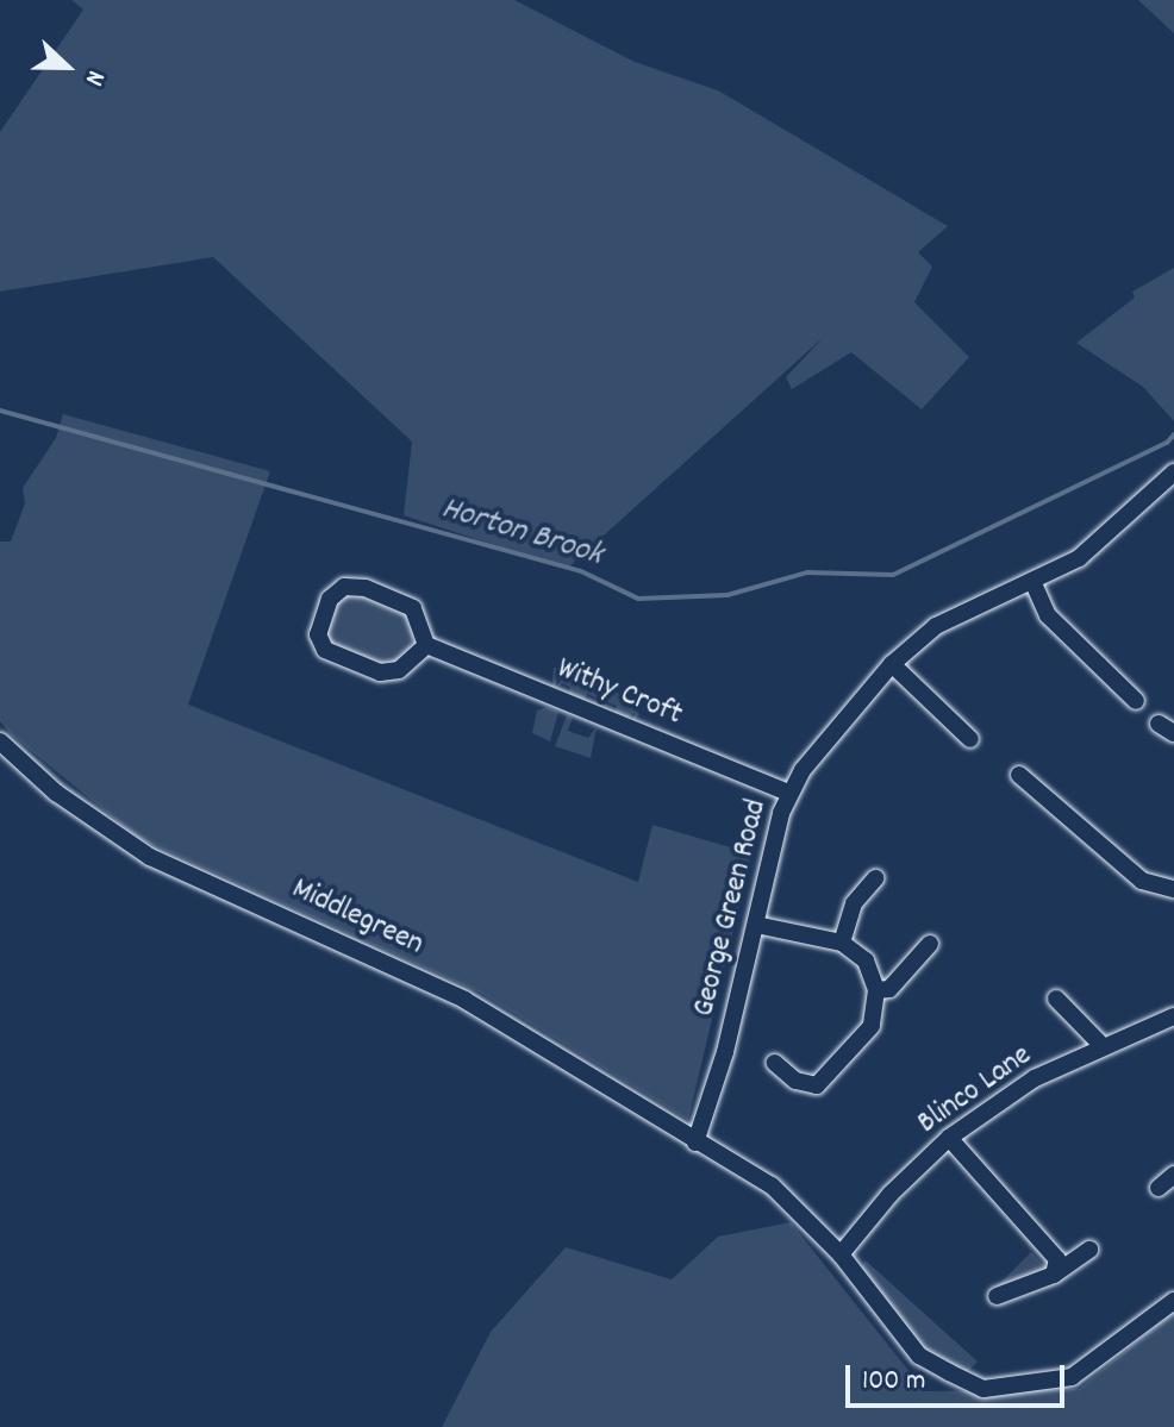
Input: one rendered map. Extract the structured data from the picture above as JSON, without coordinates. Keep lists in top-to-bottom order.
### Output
{
  "streets": {
    "street": [
      "Withy Croft",
      "George Green Road",
      "Middlegreen",
      "Blinco Lane"
    ]
  },
  "crossings": [
    ["Withy Croft", "George Green Road"],
    ["George Green Road", "Middlegreen"],
    ["Middlegreen", "Blinco Lane"]
  ],
  "water": ["Horton Brook"],
  "scale_bar": "100 m",
  "north": "right"
}
